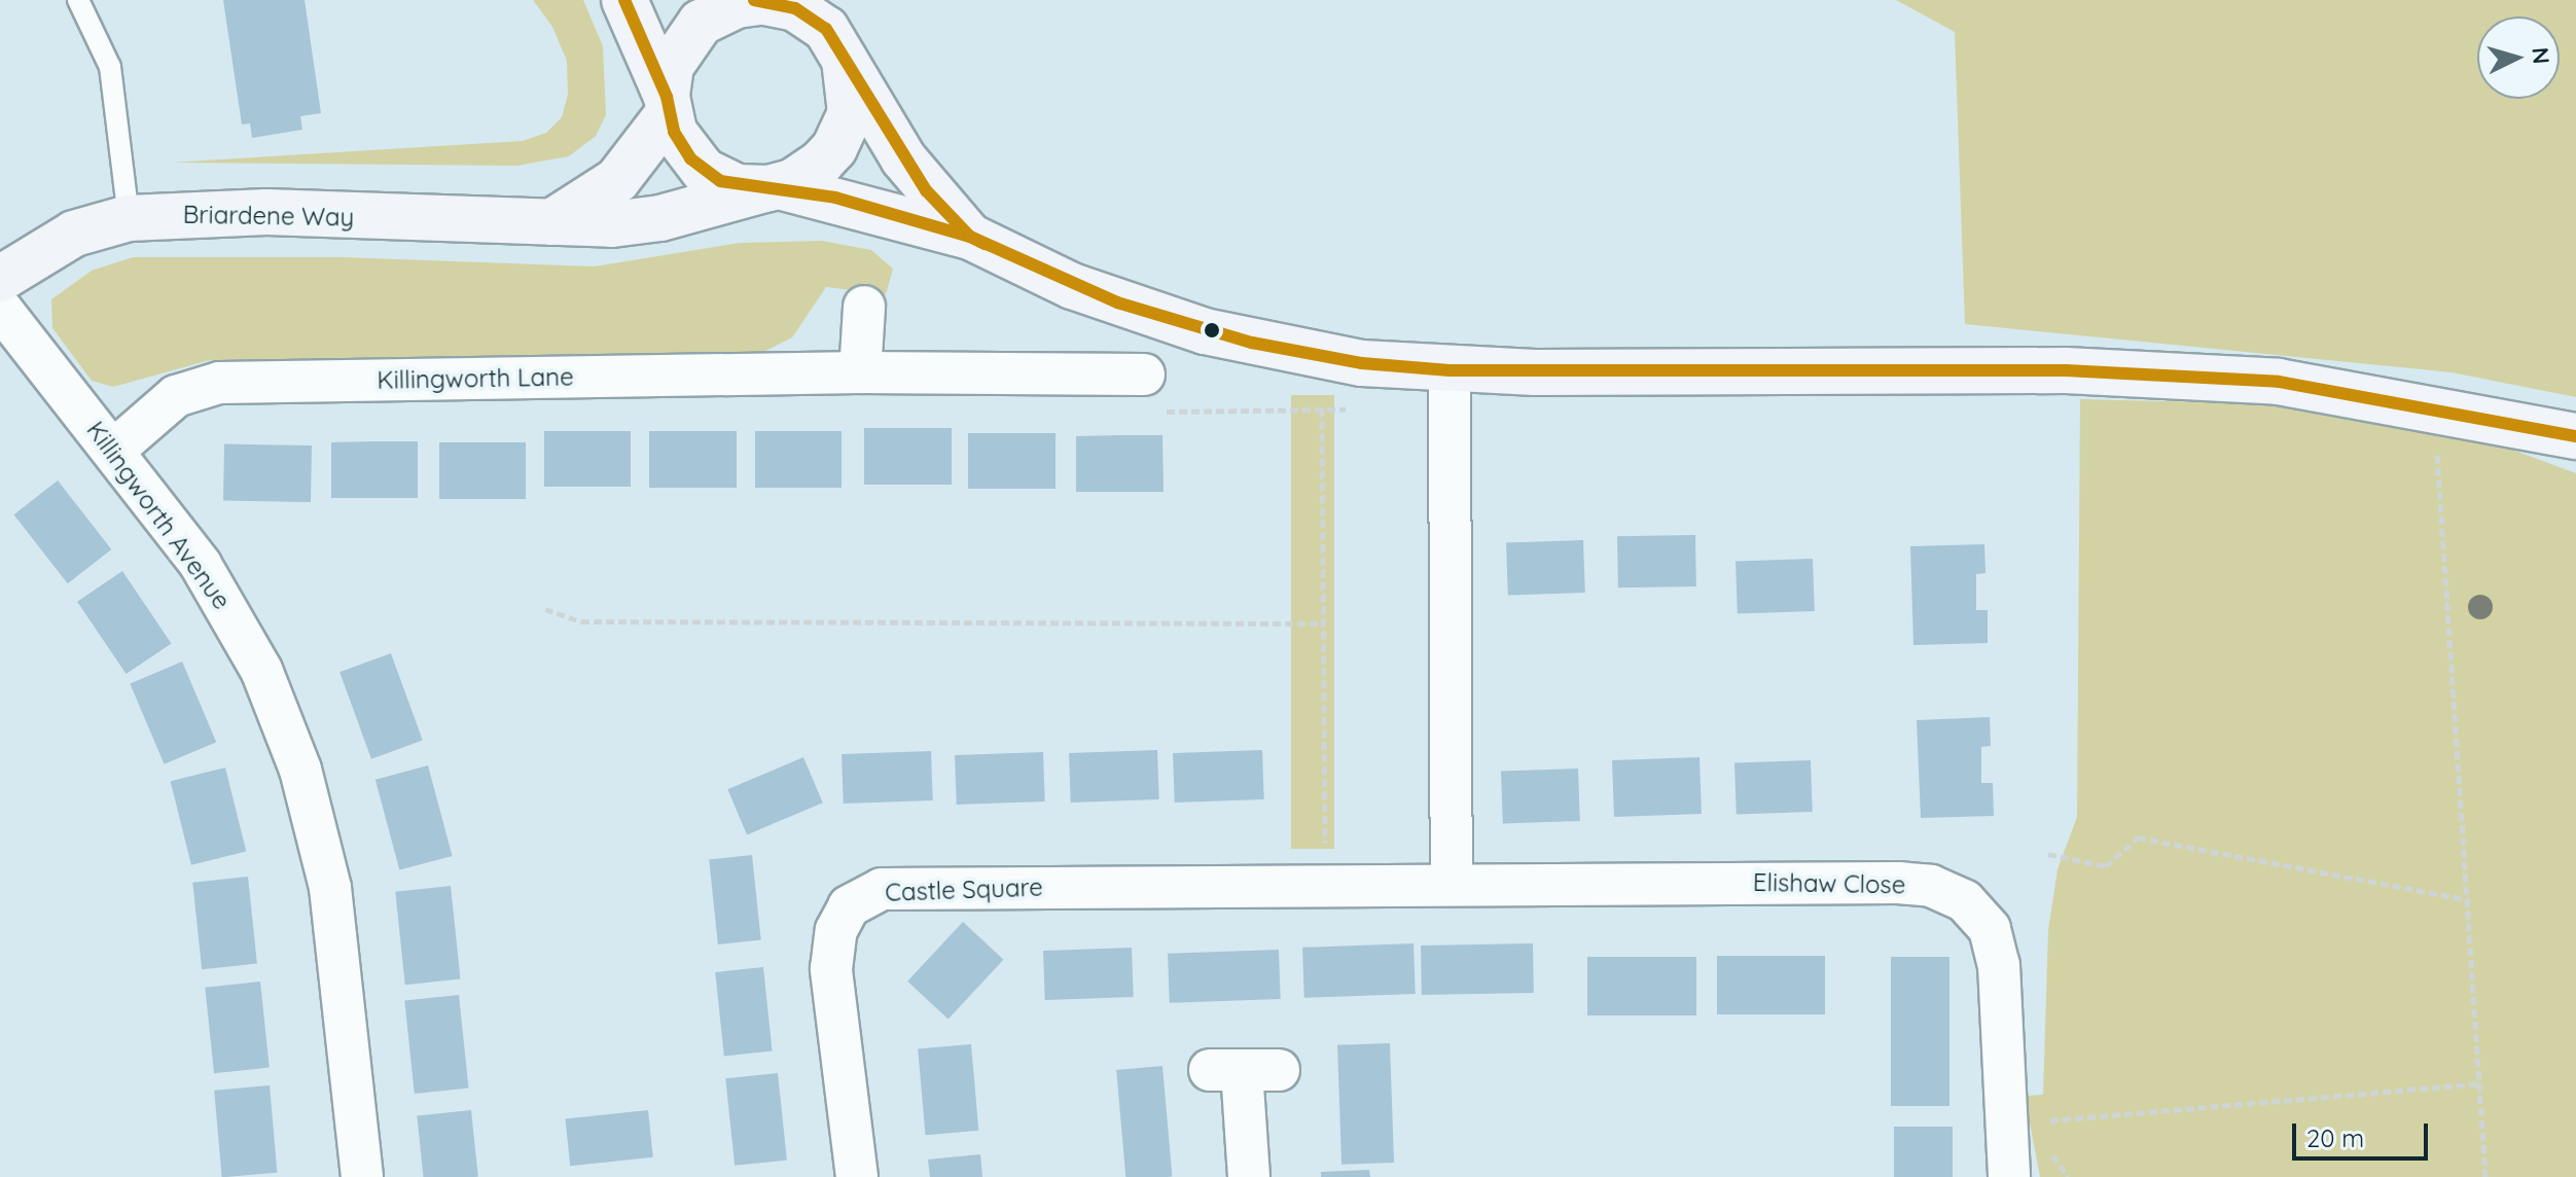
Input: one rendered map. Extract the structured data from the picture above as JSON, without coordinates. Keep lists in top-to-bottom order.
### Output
{
  "streets": {
    "main road": ["Briardene Way"],
    "street": [
      "Killingworth Lane",
      "Killingworth Avenue",
      "Elishaw Close",
      "Castle Square"
    ]
  },
  "crossings": [
    ["Killingworth Lane", "Killingworth Avenue"],
    ["Elishaw Close", "Castle Square"]
  ],
  "scale_bar": "20 m",
  "north": "right"
}
